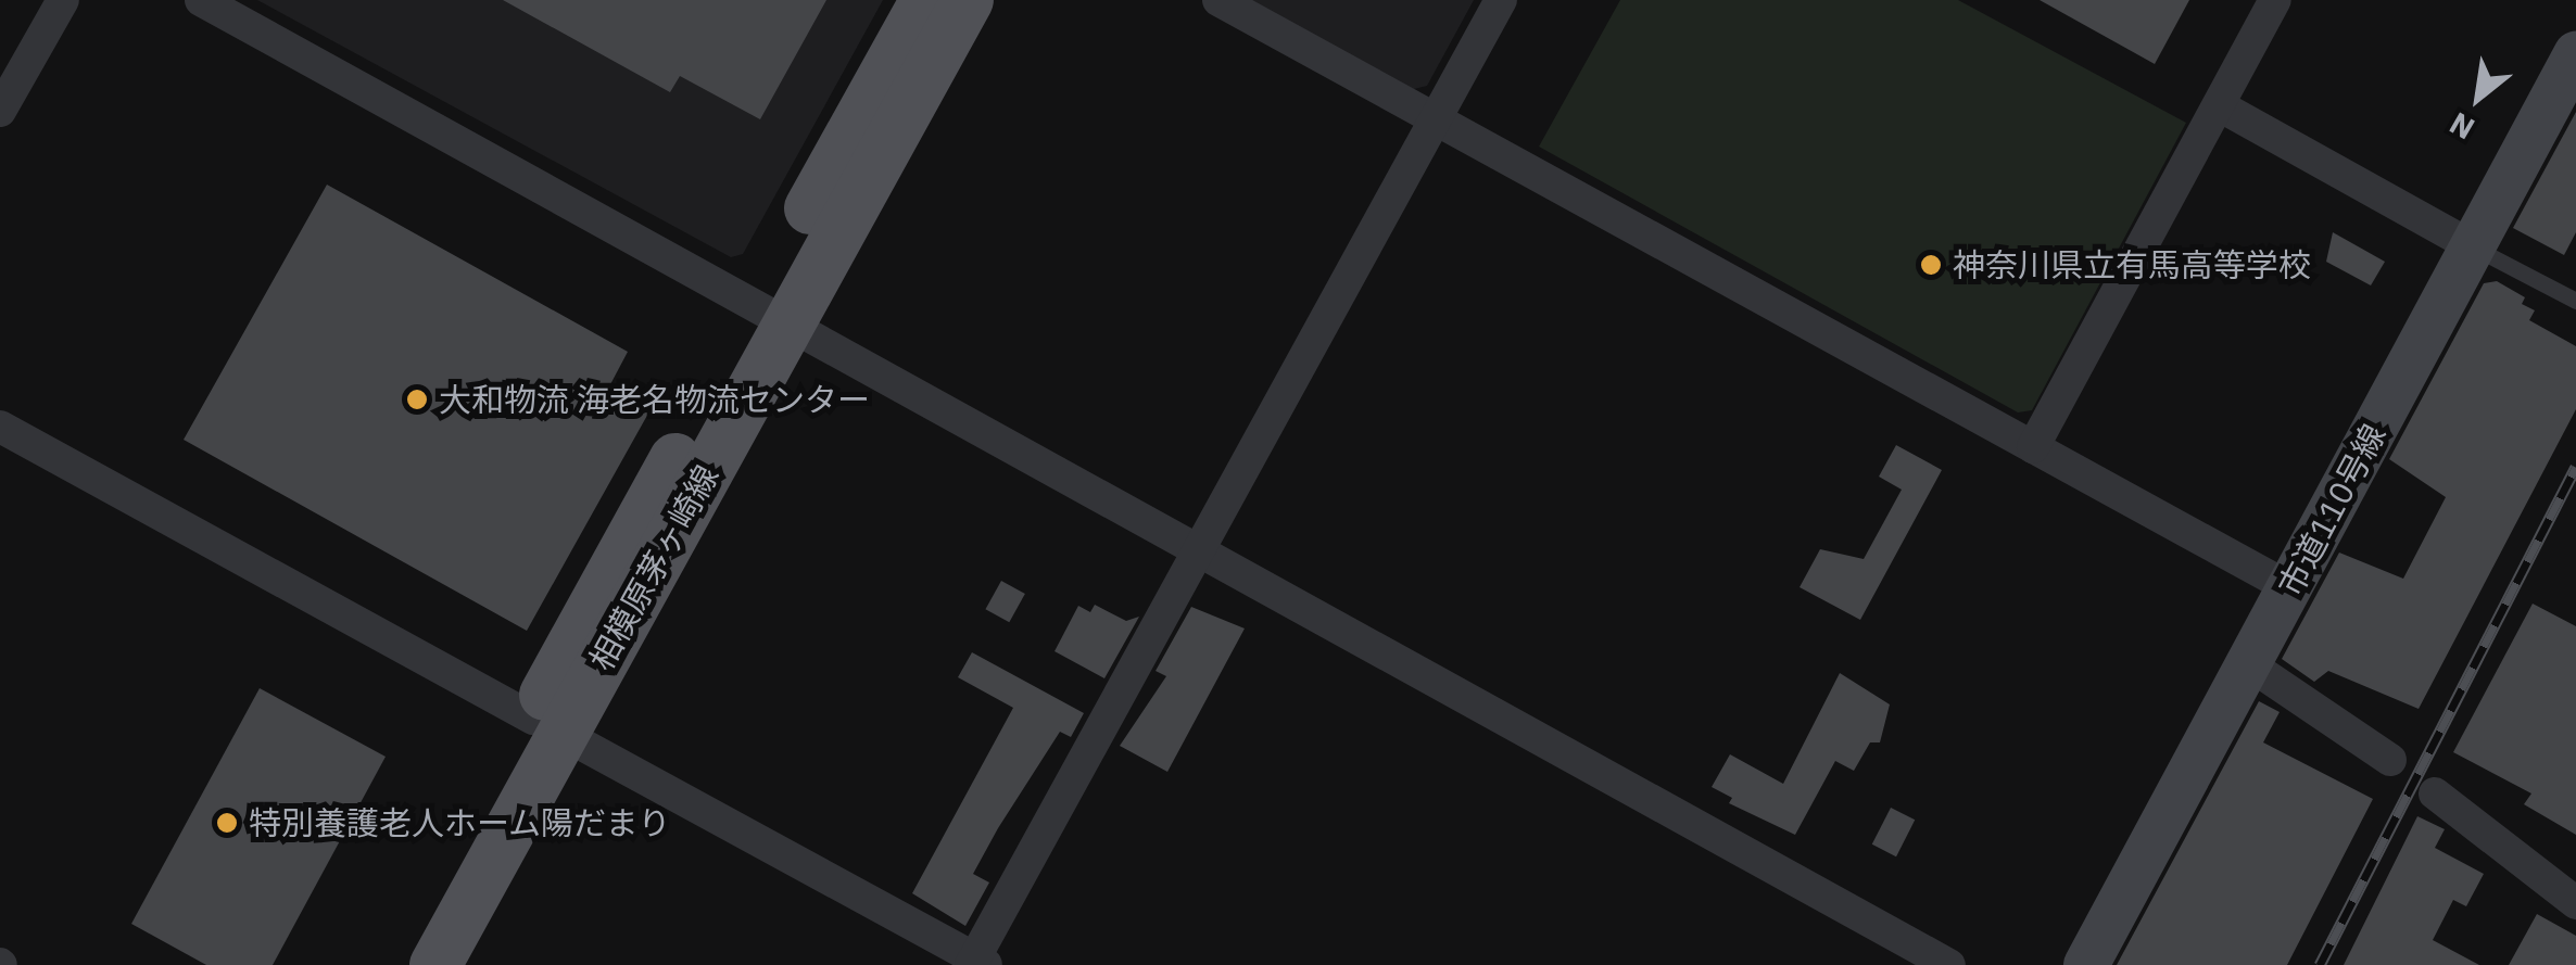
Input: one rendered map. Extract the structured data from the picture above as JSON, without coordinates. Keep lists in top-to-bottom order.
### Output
{
  "streets": {
    "main road": ["相模原茅ヶ崎線"],
    "street": ["市道110号線"]
  },
  "places": ["神奈川県立有馬高等学校", "大和物流 海老名物流センター", "特別養護老人ホーム陽だまり"],
  "north": "bottom left"
}
